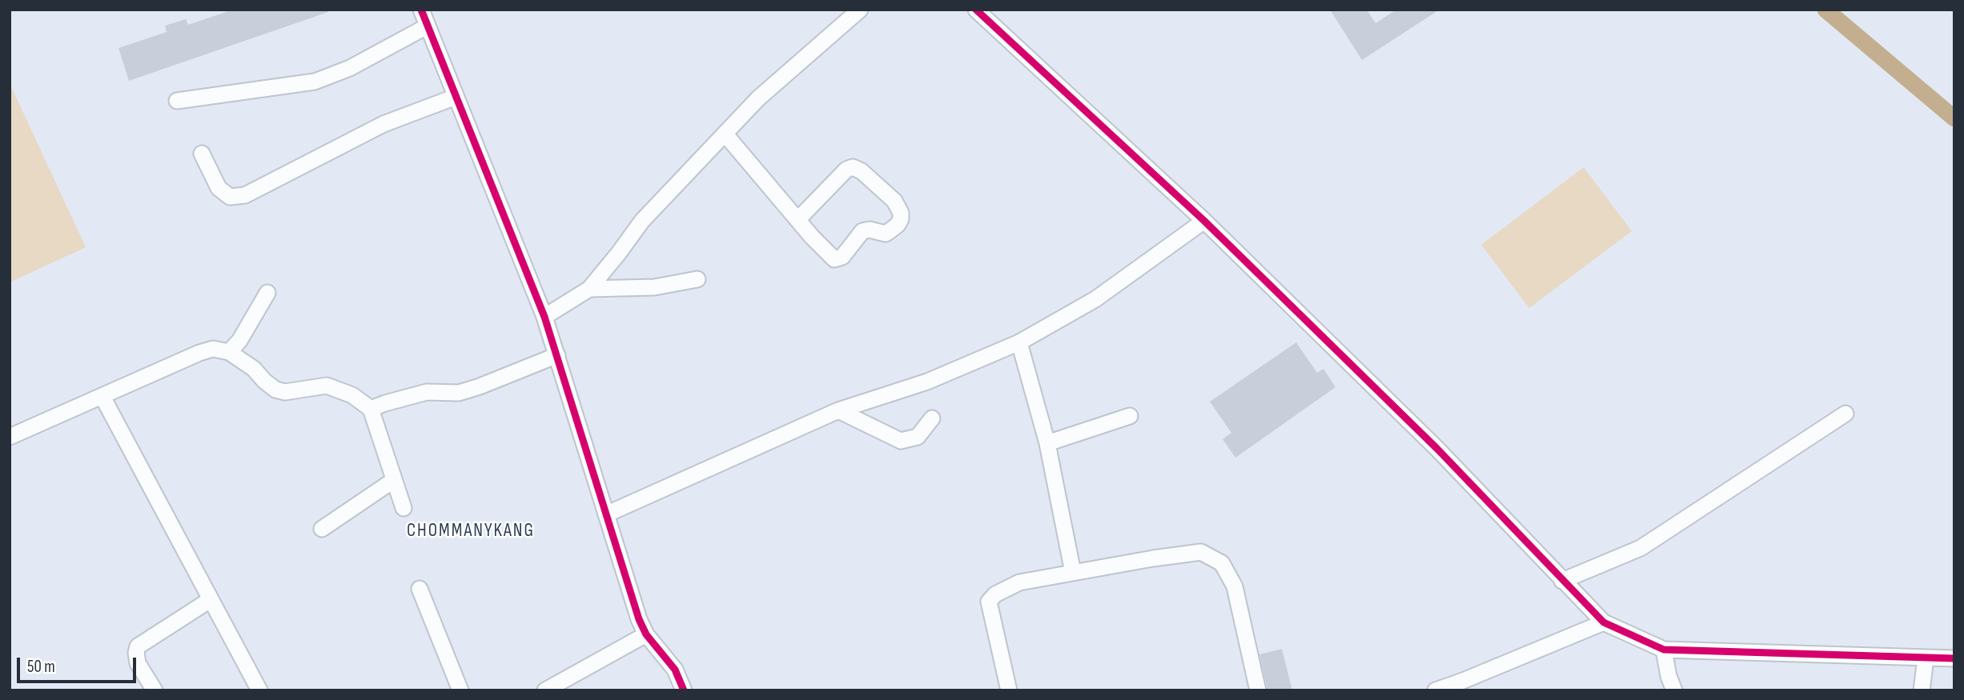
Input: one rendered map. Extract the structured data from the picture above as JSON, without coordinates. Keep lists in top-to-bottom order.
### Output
{
  "districts": ["CHOMMANYKANG"],
  "scale_bar": "50 m"
}
